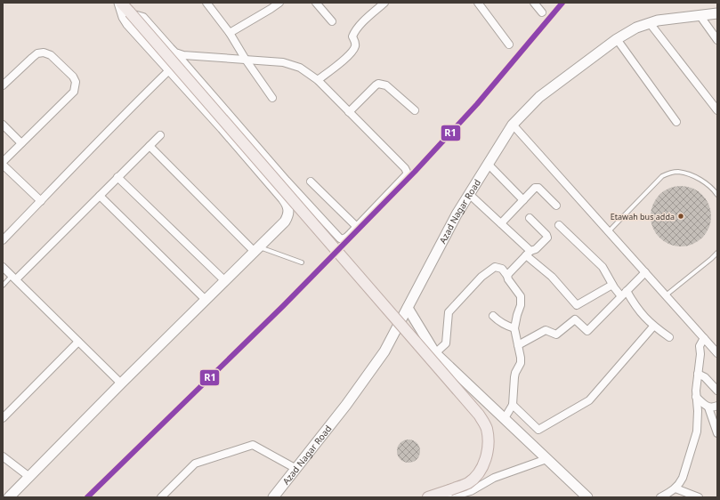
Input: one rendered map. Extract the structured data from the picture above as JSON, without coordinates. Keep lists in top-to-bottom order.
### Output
{
  "streets": {
    "street": ["Azad Nagar Road"]
  },
  "places": ["Etawah bus adda"],
  "lines": ["transit line R1"]
}
